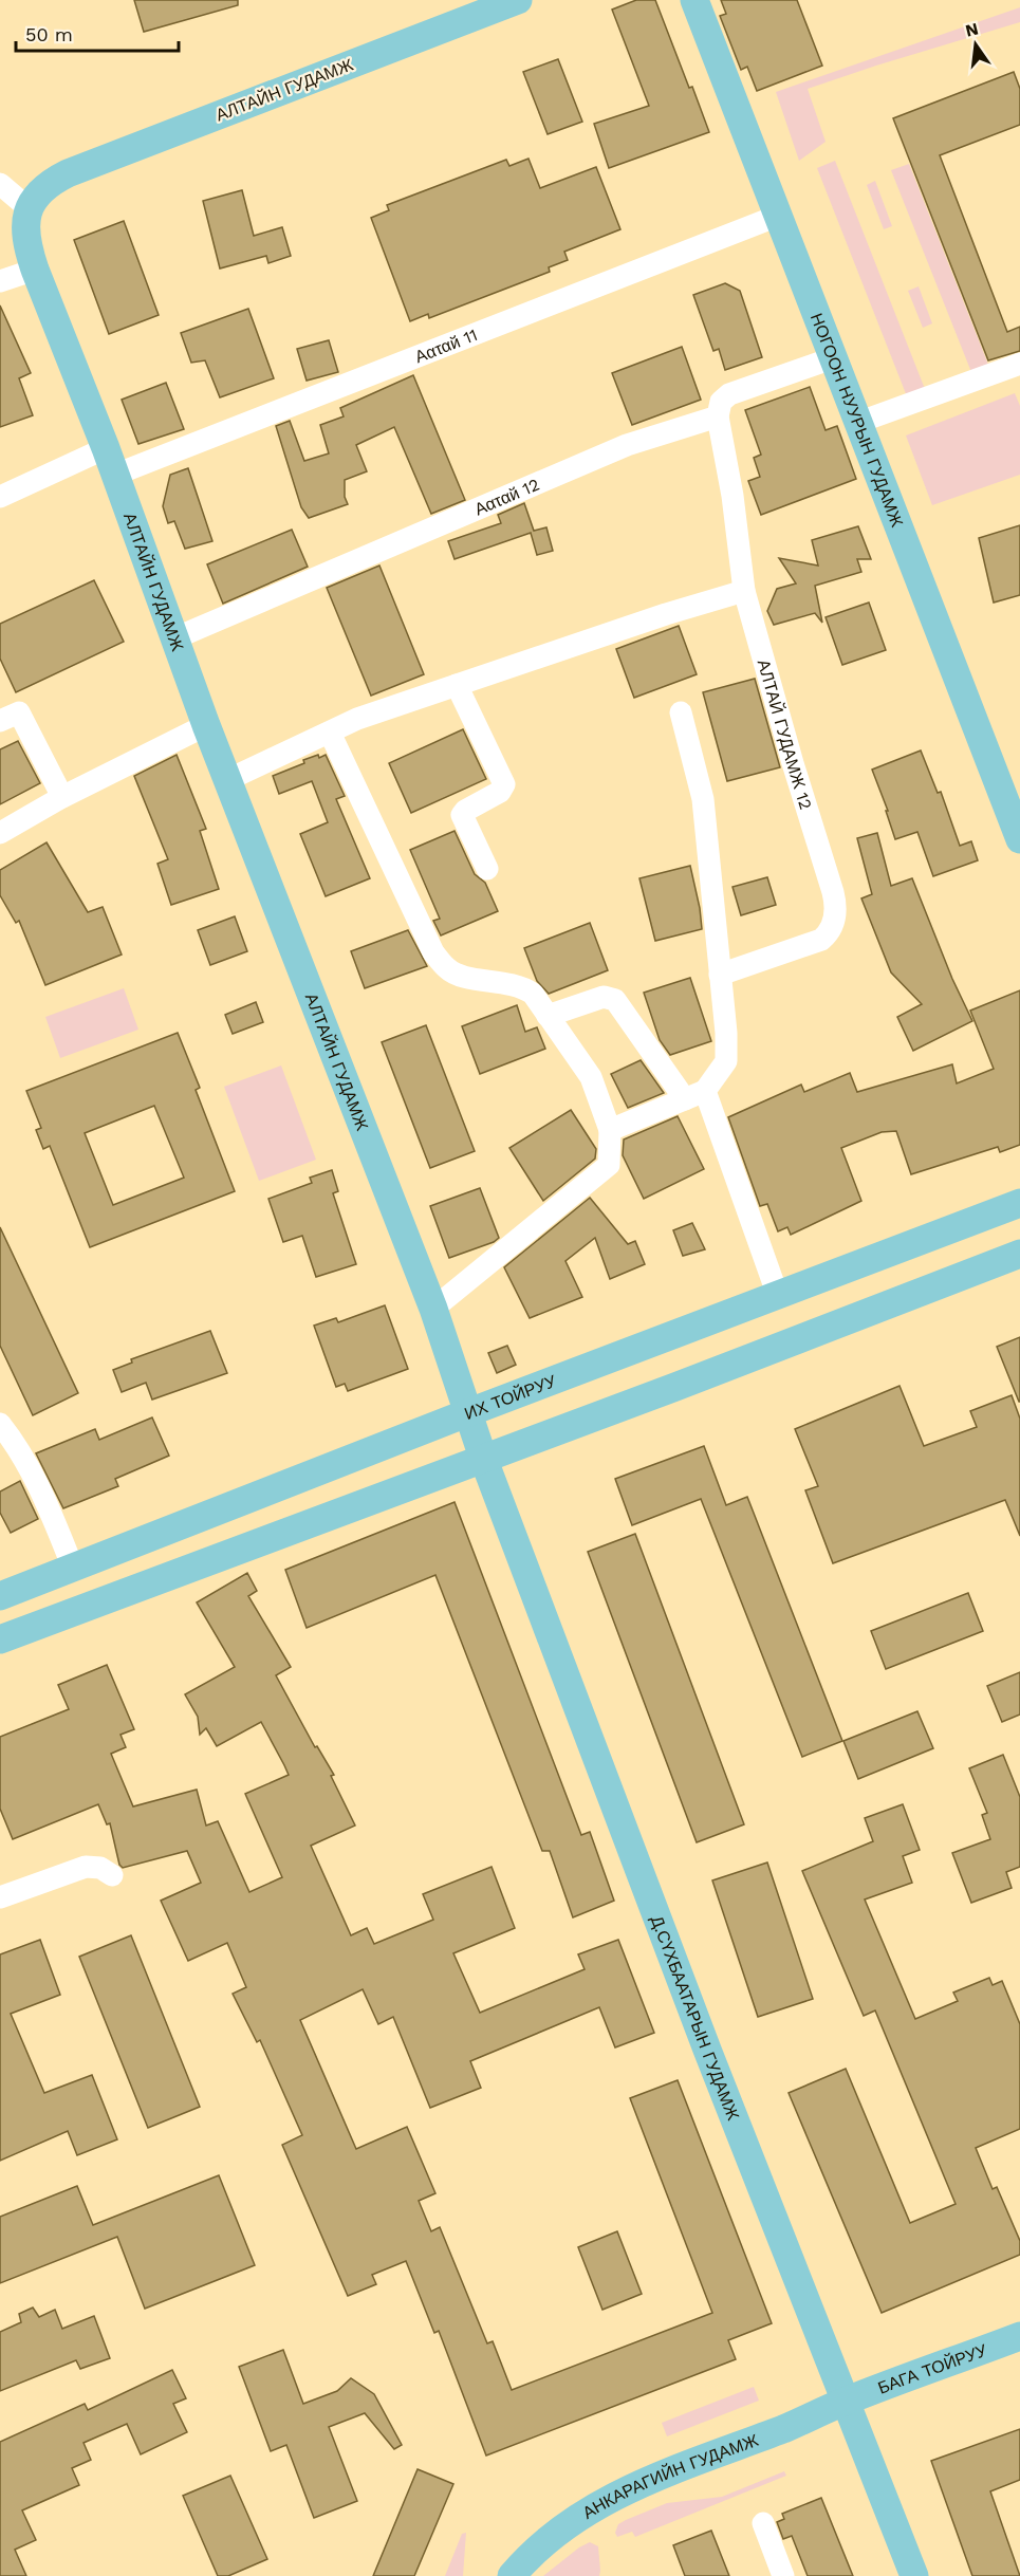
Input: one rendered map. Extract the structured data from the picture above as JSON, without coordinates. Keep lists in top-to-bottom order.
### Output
{
  "streets": {
    "main road": [
      "АЛТАЙН ГУДАМЖ",
      "НОГООН НУУРЫН ГУДАМЖ",
      "ИХ ТОЙРУУ",
      "Д.СҮХБААТАРЫН ГУДАМЖ",
      "БАГА ТОЙРУУ",
      "АНКАРАГИЙН ГУДАМЖ"
    ],
    "street": ["Ααταй 11", "Ααταй 12", "АЛТАЙ ГУДАМЖ 12"]
  },
  "crossings": [
    ["АЛТАЙН ГУДАМЖ", "Ααταй 11"],
    ["АЛТАЙН ГУДАМЖ", "Ααταй 12"],
    ["АЛТАЙН ГУДАМЖ", "ИХ ТОЙРУУ"],
    ["АЛТАЙН ГУДАМЖ", "Д.СҮХБААТАРЫН ГУДАМЖ"],
    ["Ααταй 11", "НОГООН НУУРЫН ГУДАМЖ"],
    ["Ααταй 12", "АЛТАЙ ГУДАМЖ 12"],
    ["Д.СҮХБААТАРЫН ГУДАМЖ", "БАГА ТОЙРУУ"],
    ["Д.СҮХБААТАРЫН ГУДАМЖ", "АНКАРАГИЙН ГУДАМЖ"],
    ["БАГА ТОЙРУУ", "АНКАРАГИЙН ГУДАМЖ"]
  ],
  "scale_bar": "50 m",
  "north": "top"
}
